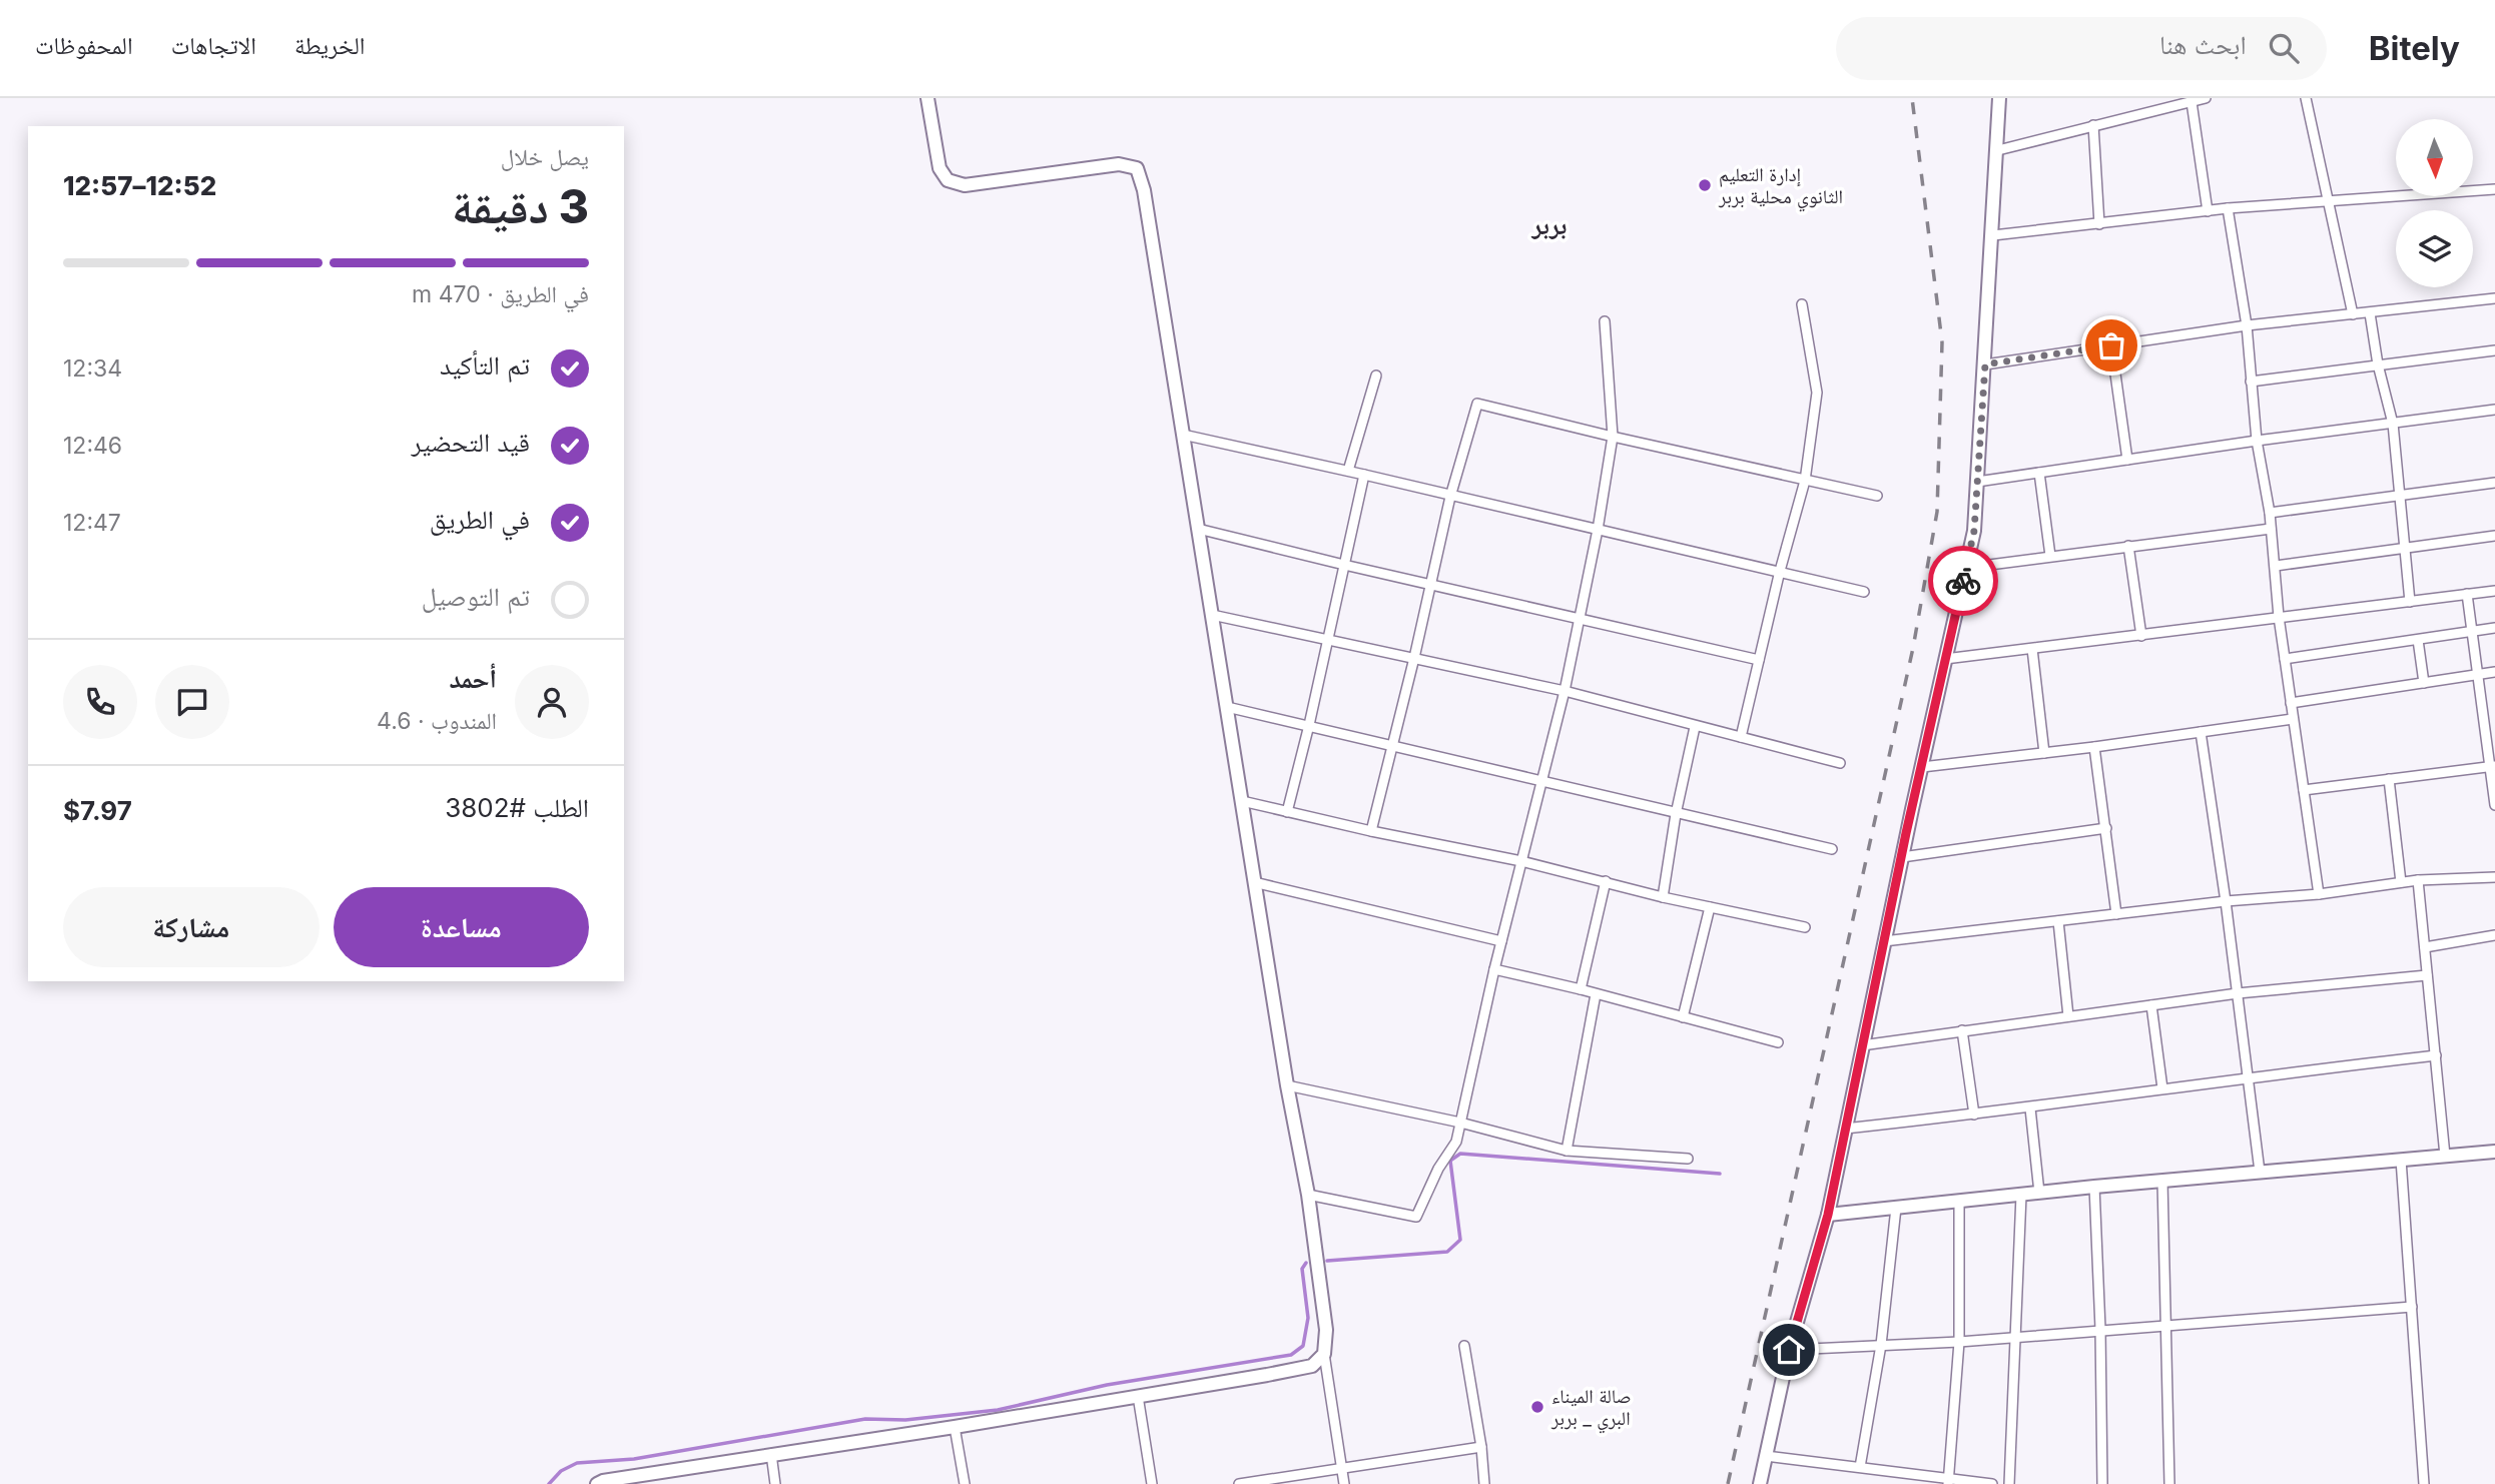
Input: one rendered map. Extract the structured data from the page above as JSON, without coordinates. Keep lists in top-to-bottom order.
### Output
{
  "districts": ["بربر"],
  "places": ["إدارة التعليم الثانوي محلية بربر", "صالة الميناء البري _ بربر"],
  "north": "bottom",
  "page": {
    "header": "Bitely",
    "search": "ابحث هنا",
    "nav": ["الخريطة", "الاتجاهات", "المحفوظات"],
    "heading": ["3 دقيقة", "يصل خلال", "12:52–12:57"],
    "panel": [
      "أحمد",
      "المندوب · 4.6",
      "الطلب #3802",
      "$7.97"
    ],
    "bar": "في الطريق · 470 m",
    "list": [
      ["تم التأكيد", "12:34"],
      ["قيد التحضير", "12:46"],
      ["في الطريق", "12:47"],
      "تم التوصيل"
    ],
    "buttons": ["مساعدة", "مشاركة"]
  }
}
